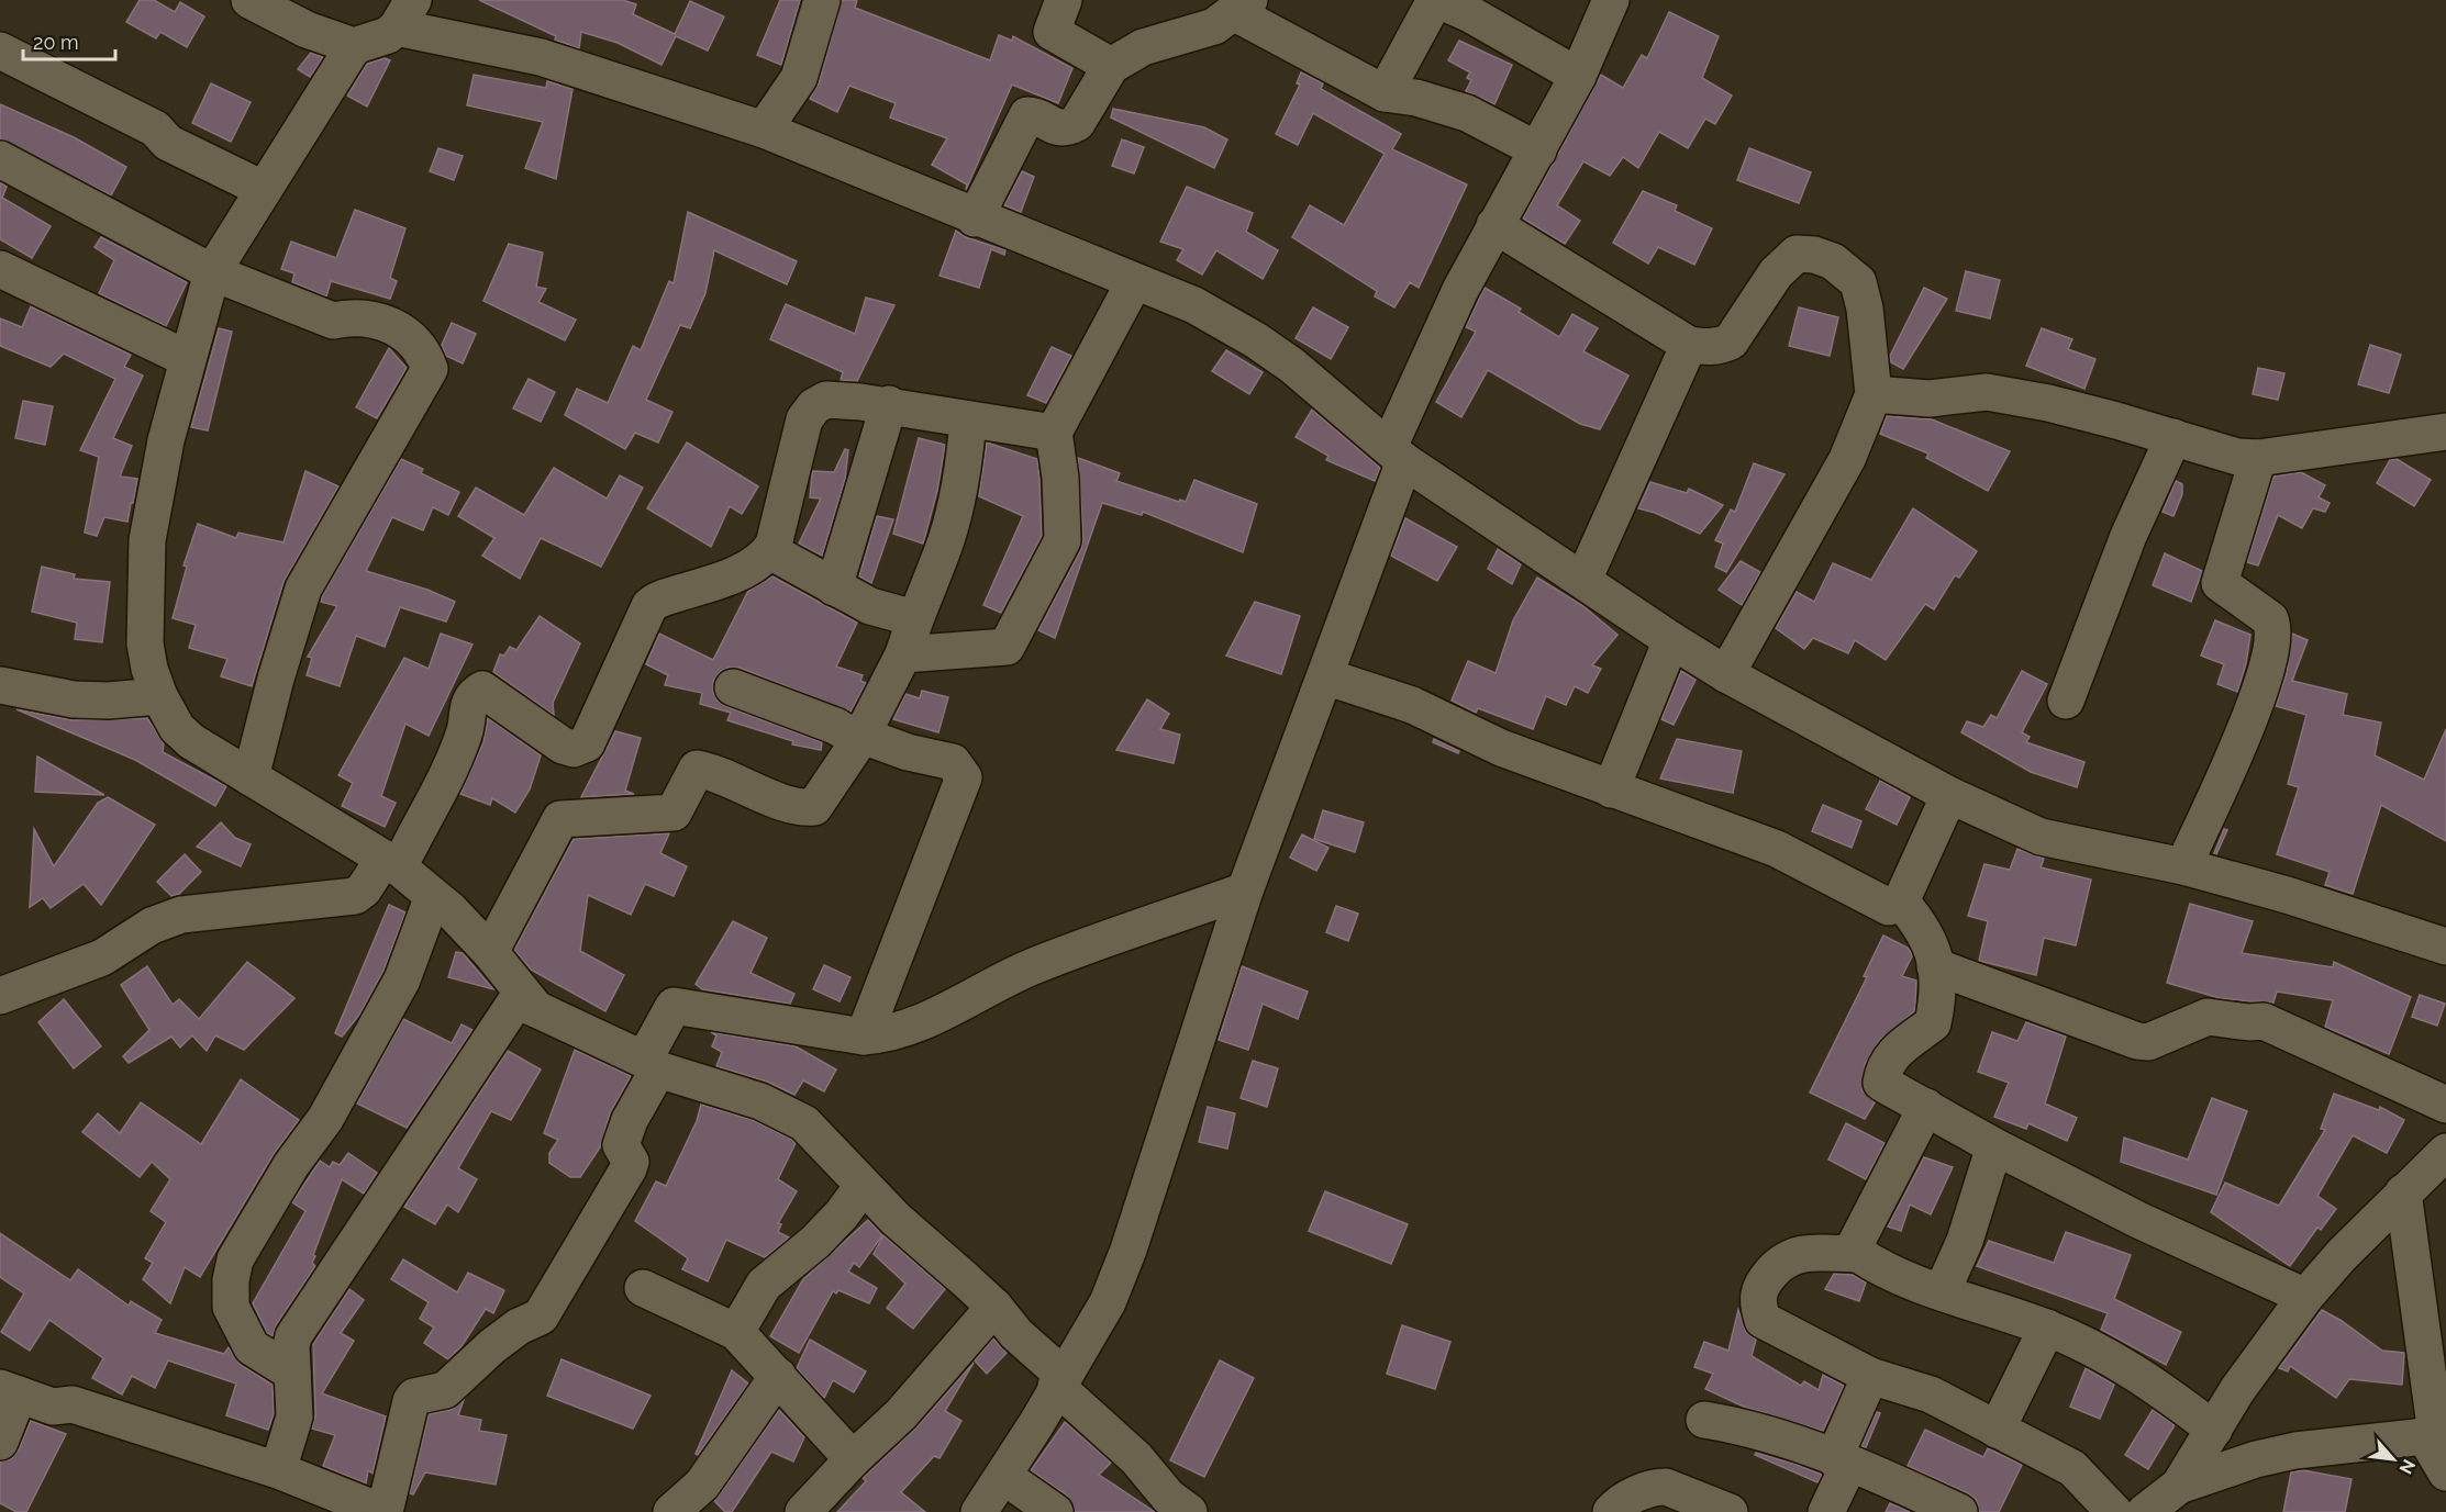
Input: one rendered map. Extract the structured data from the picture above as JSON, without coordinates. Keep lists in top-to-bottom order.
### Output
{
  "scale_bar": "20 m",
  "north": "bottom right"
}
